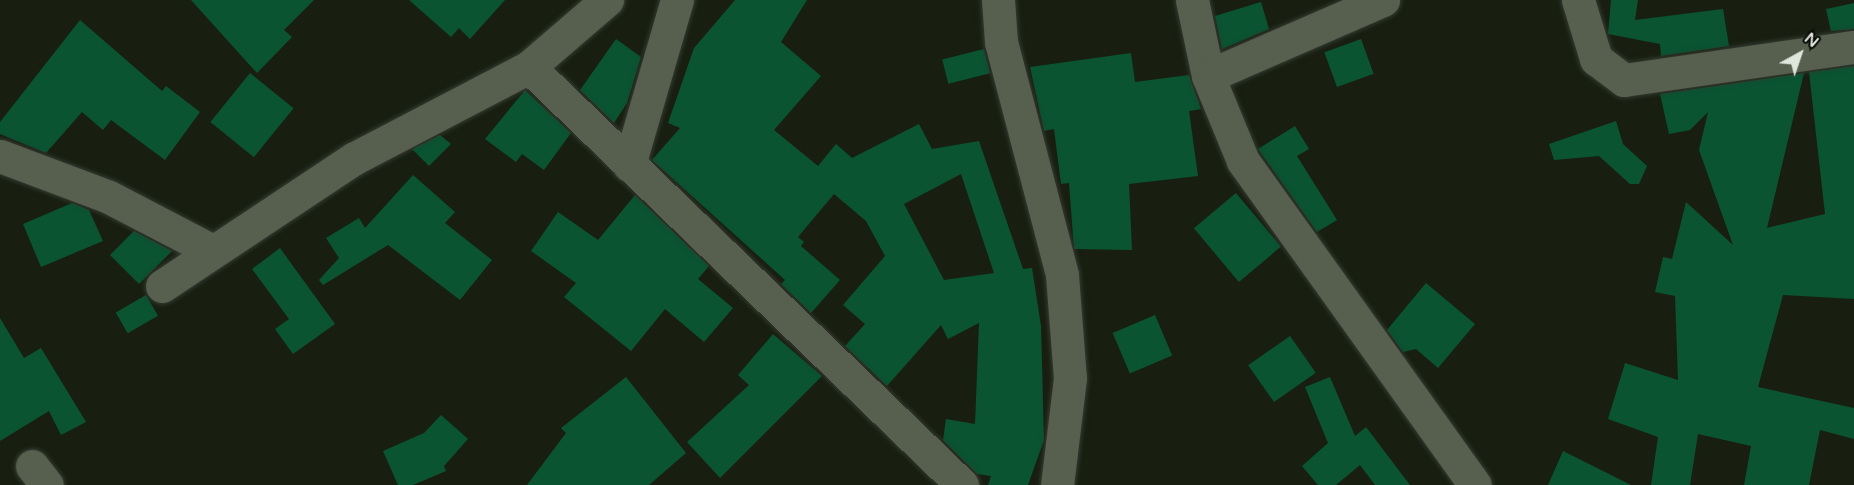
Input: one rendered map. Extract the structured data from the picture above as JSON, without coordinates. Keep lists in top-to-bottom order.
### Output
{
  "north": "top right"
}
